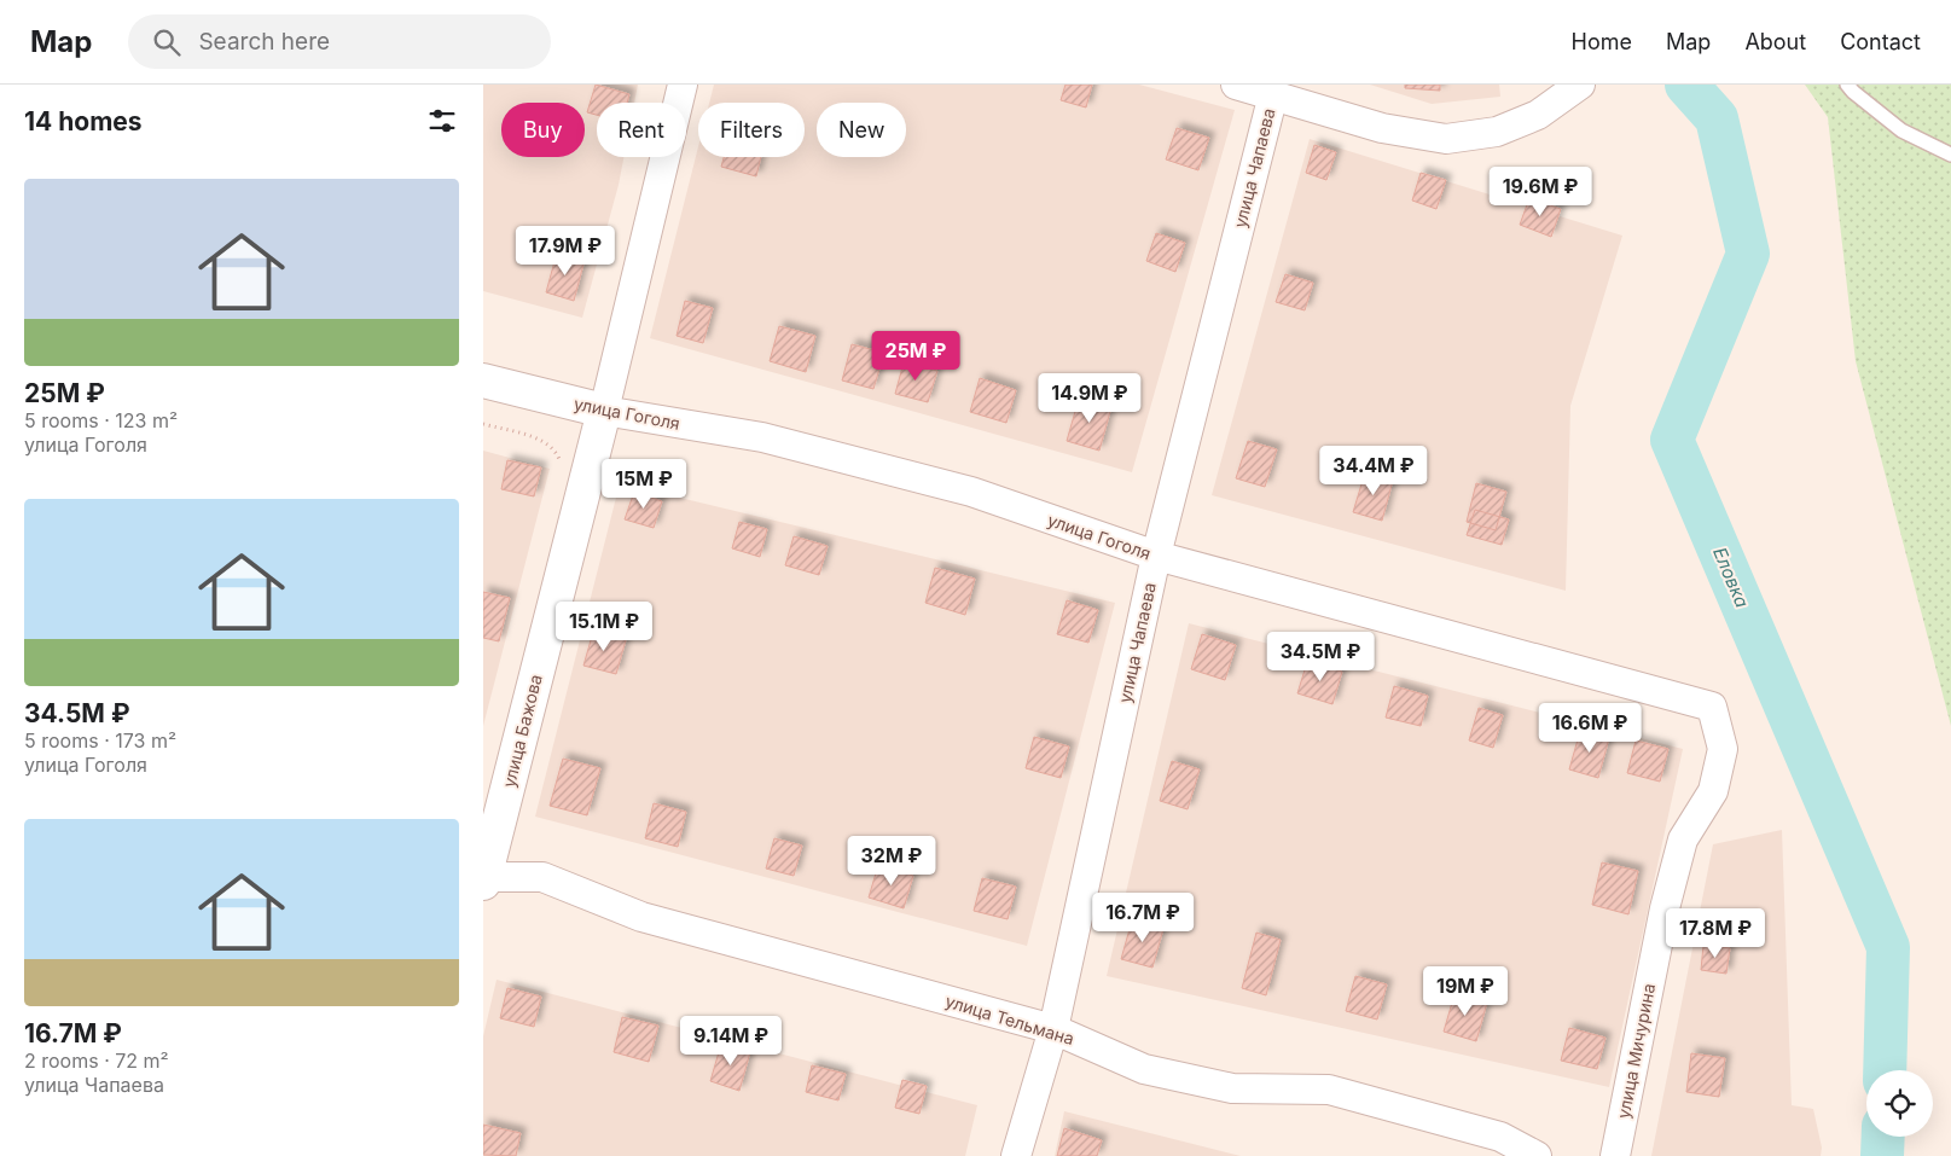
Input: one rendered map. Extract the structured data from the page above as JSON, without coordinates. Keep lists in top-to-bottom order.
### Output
{
  "streets": {
    "street": [
      "улица Чапаева",
      "улица Гоголя",
      "улица Бажова",
      "улица Тельмана",
      "улица Мичурина"
    ]
  },
  "crossings": [
    ["улица Чапаева", "улица Гоголя"],
    ["улица Чапаева", "улица Тельмана"],
    ["улица Гоголя", "улица Бажова"],
    ["улица Гоголя", "улица Мичурина"],
    ["улица Бажова", "улица Тельмана"]
  ],
  "water": ["Еловка"],
  "page": {
    "header": "Map",
    "search": "Search here",
    "nav": [
      "Home",
      "Map",
      "About",
      "Contact"
    ],
    "heading": "14 homes",
    "chip": [
      "Buy",
      "Rent",
      "Filters",
      "New"
    ],
    "list": [
      {
        "name": "25M ₽",
        "note": "5 rooms · 123 m² · улица Гоголя"
      },
      {
        "name": "34.5M ₽",
        "note": "5 rooms · 173 m² · улица Гоголя"
      },
      {
        "name": "16.7M ₽",
        "note": "2 rooms · 72 m² · улица Чапаева"
      }
    ],
    "price": [
      "19.6M ₽",
      "17.9M ₽",
      "25M ₽",
      "14.9M ₽",
      "34.4M ₽",
      "15M ₽",
      "15.1M ₽",
      "34.5M ₽",
      "16.6M ₽",
      "32M ₽",
      "16.7M ₽",
      "17.8M ₽",
      "19M ₽",
      "9.14M ₽"
    ]
  }
}
